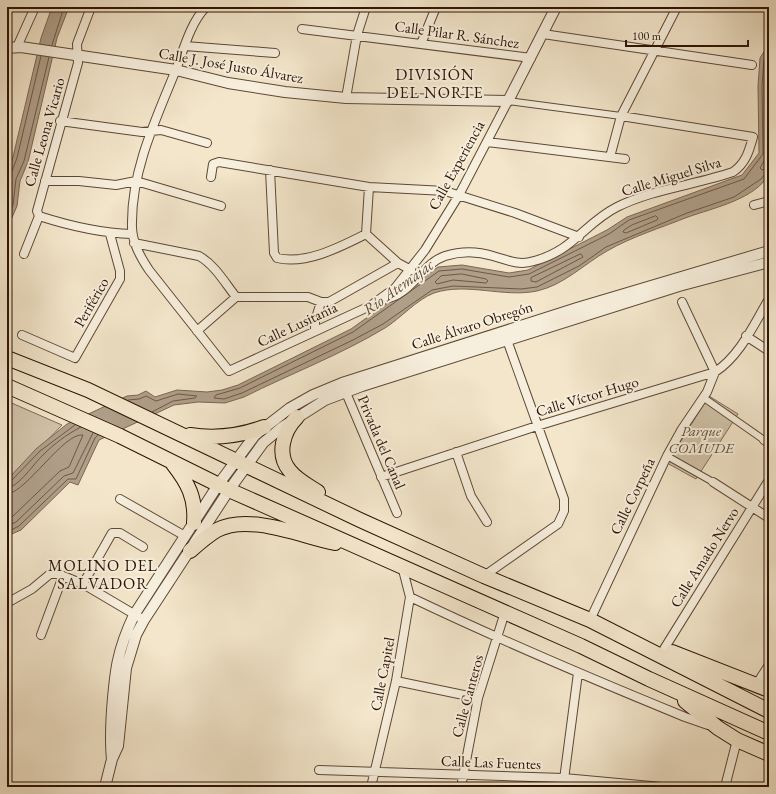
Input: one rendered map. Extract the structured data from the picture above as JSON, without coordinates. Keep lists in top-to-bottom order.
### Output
{
  "streets": {
    "street": [
      "Calle Pilar R. Sánchez",
      "Calle J. José Justo Álvarez",
      "Calle Leona Vicario",
      "Calle Experiencia",
      "Calle Miguel Silva",
      "Periférico",
      "Calle Lusitania",
      "Calle Álvaro Obregón",
      "Calle Víctor Hugo",
      "Privada del Canal",
      "Calle Corpeña",
      "Calle Amado Nervo",
      "Calle Capitel",
      "Calle Canteros",
      "Calle Las Fuentes"
    ]
  },
  "crossings": [
    ["Calle Pilar R. Sánchez", "Calle Experiencia"],
    ["Calle J. José Justo Álvarez", "Calle Leona Vicario"],
    ["Calle J. José Justo Álvarez", "Calle Experiencia"],
    ["Calle Experiencia", "Calle Lusitania"],
    ["Calle Miguel Silva", "Calle Lusitania"],
    ["Calle Álvaro Obregón", "Privada del Canal"],
    ["Calle Víctor Hugo", "Privada del Canal"],
    ["Calle Víctor Hugo", "Calle Corpeña"],
    ["Calle Capitel", "Calle Las Fuentes"],
    ["Calle Canteros", "Calle Las Fuentes"]
  ],
  "districts": ["DIVISIÓN DEL NORTE", "MOLINO DEL SALVADOR"],
  "water": ["Río Atemajac"],
  "parks": ["Parque COMUDE"],
  "scale_bar": "100 m"
}
